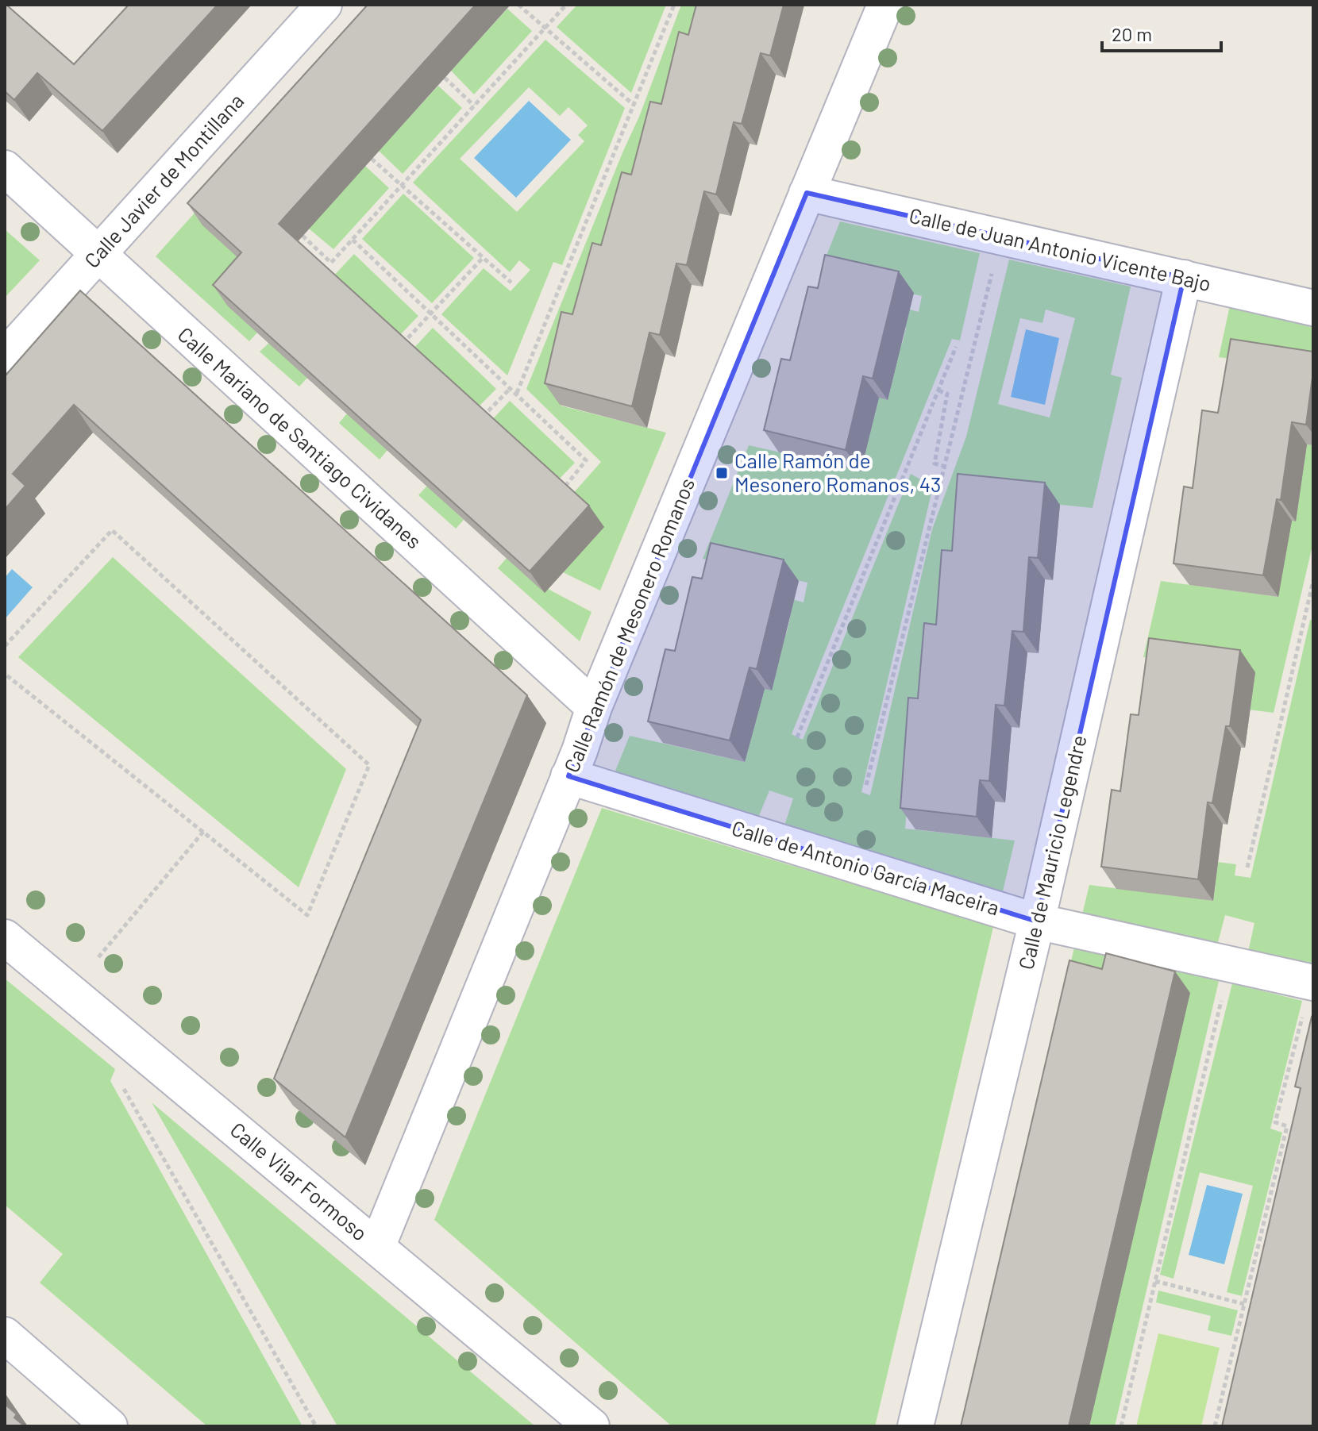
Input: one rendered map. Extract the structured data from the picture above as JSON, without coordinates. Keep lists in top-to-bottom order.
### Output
{
  "streets": {
    "street": [
      "Calle Javier de Montillana",
      "Calle de Juan Antonio Vicente Bajo",
      "Calle Mariano de Santiago Cividanes",
      "Calle Ramón de Mesonero Romanos",
      "Calle de Mauricio Legendre",
      "Calle de Antonio García Maceira",
      "Calle Vilar Formoso"
    ]
  },
  "crossings": [
    ["Calle Javier de Montillana", "Calle Mariano de Santiago Cividanes"],
    ["Calle de Juan Antonio Vicente Bajo", "Calle Ramón de Mesonero Romanos"],
    ["Calle de Juan Antonio Vicente Bajo", "Calle de Mauricio Legendre"],
    ["Calle Mariano de Santiago Cividanes", "Calle Ramón de Mesonero Romanos"],
    ["Calle Ramón de Mesonero Romanos", "Calle de Antonio García Maceira"],
    ["Calle Ramón de Mesonero Romanos", "Calle Vilar Formoso"],
    ["Calle de Mauricio Legendre", "Calle de Antonio García Maceira"]
  ],
  "places": {
    "transit": ["Calle Ramón de Mesonero Romanos, 43"]
  },
  "scale_bar": "20 m"
}
